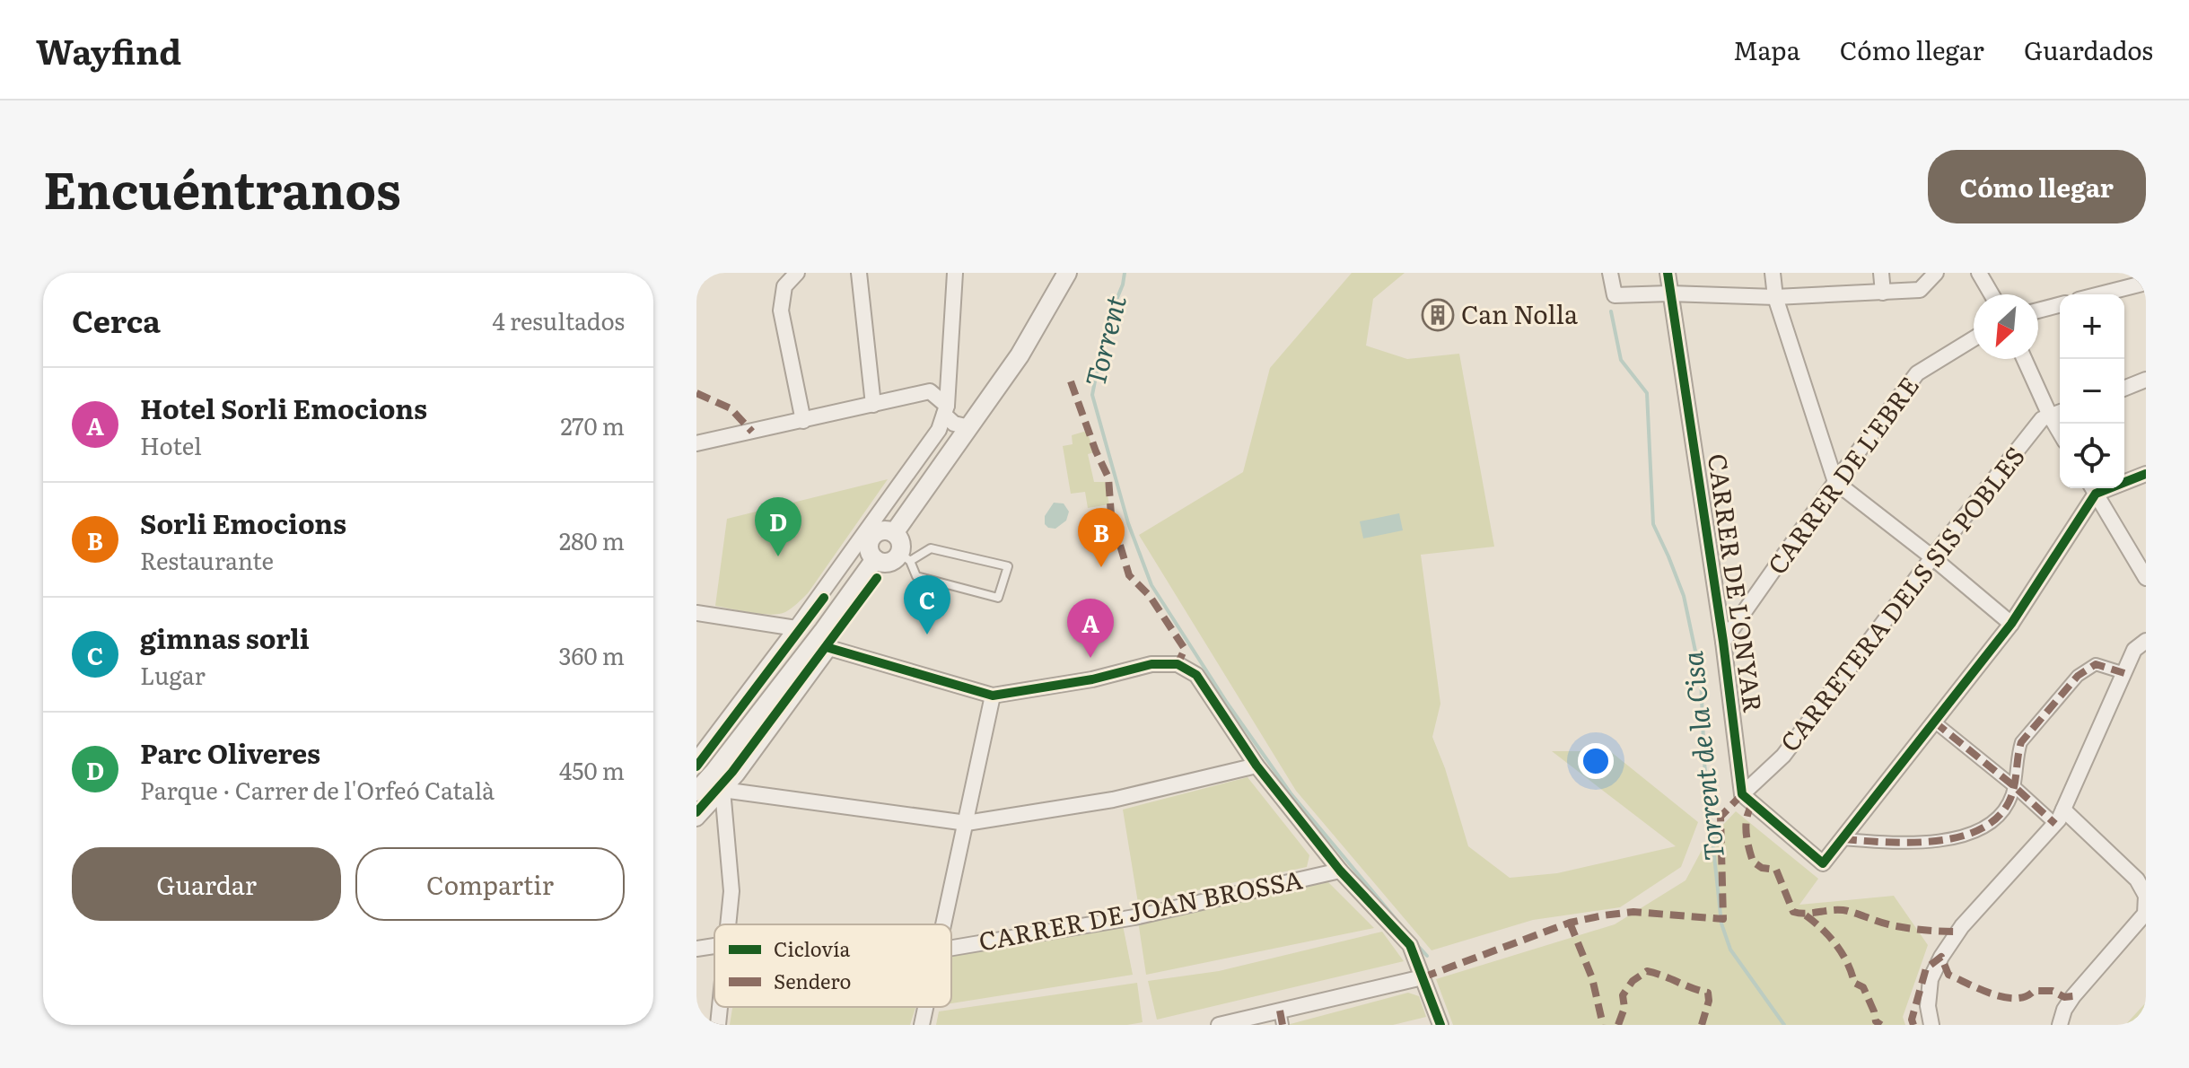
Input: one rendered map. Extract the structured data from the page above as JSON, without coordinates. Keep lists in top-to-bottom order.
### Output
{
  "streets": {
    "street": [
      "CARRER DE L'EBRE",
      "CARRER DE L'ONYAR",
      "CARRETERA DELS SIS POBLES",
      "CARRER DE JOAN BROSSA"
    ]
  },
  "crossings": [
    ["CARRER DE L'EBRE", "CARRER DE L'ONYAR"],
    ["CARRER DE L'ONYAR", "CARRETERA DELS SIS POBLES"]
  ],
  "water": ["Torrent", "Torrent de la Cisa"],
  "places": {
    "building": ["Can Nolla"]
  },
  "legend": ["Ciclovía", "Sendero"],
  "north": "bottom left",
  "page": {
    "header": "Wayfind",
    "nav": ["Mapa", "Cómo llegar", "Guardados"],
    "title": "Encuéntranos",
    "buttons": [
      "Cómo llegar",
      ["Guardar", "Compartir"]
    ],
    "heading": ["Cerca", "4 resultados"],
    "map_buttons": ["+", "−"],
    "list": [
      {
        "mark": "A",
        "name": "Hotel Sorli Emocions",
        "note": "Hotel",
        "value": "270 m"
      },
      {
        "mark": "B",
        "name": "Sorli Emocions",
        "note": "Restaurante",
        "value": "280 m"
      },
      {
        "mark": "C",
        "name": "gimnas sorli",
        "note": "Lugar",
        "value": "360 m"
      },
      {
        "mark": "D",
        "name": "Parc Oliveres",
        "note": "Parque · Carrer de l'Orfeó Català",
        "value": "450 m"
      }
    ],
    "pins": [
      "D",
      "B",
      "C",
      "A"
    ]
  }
}
